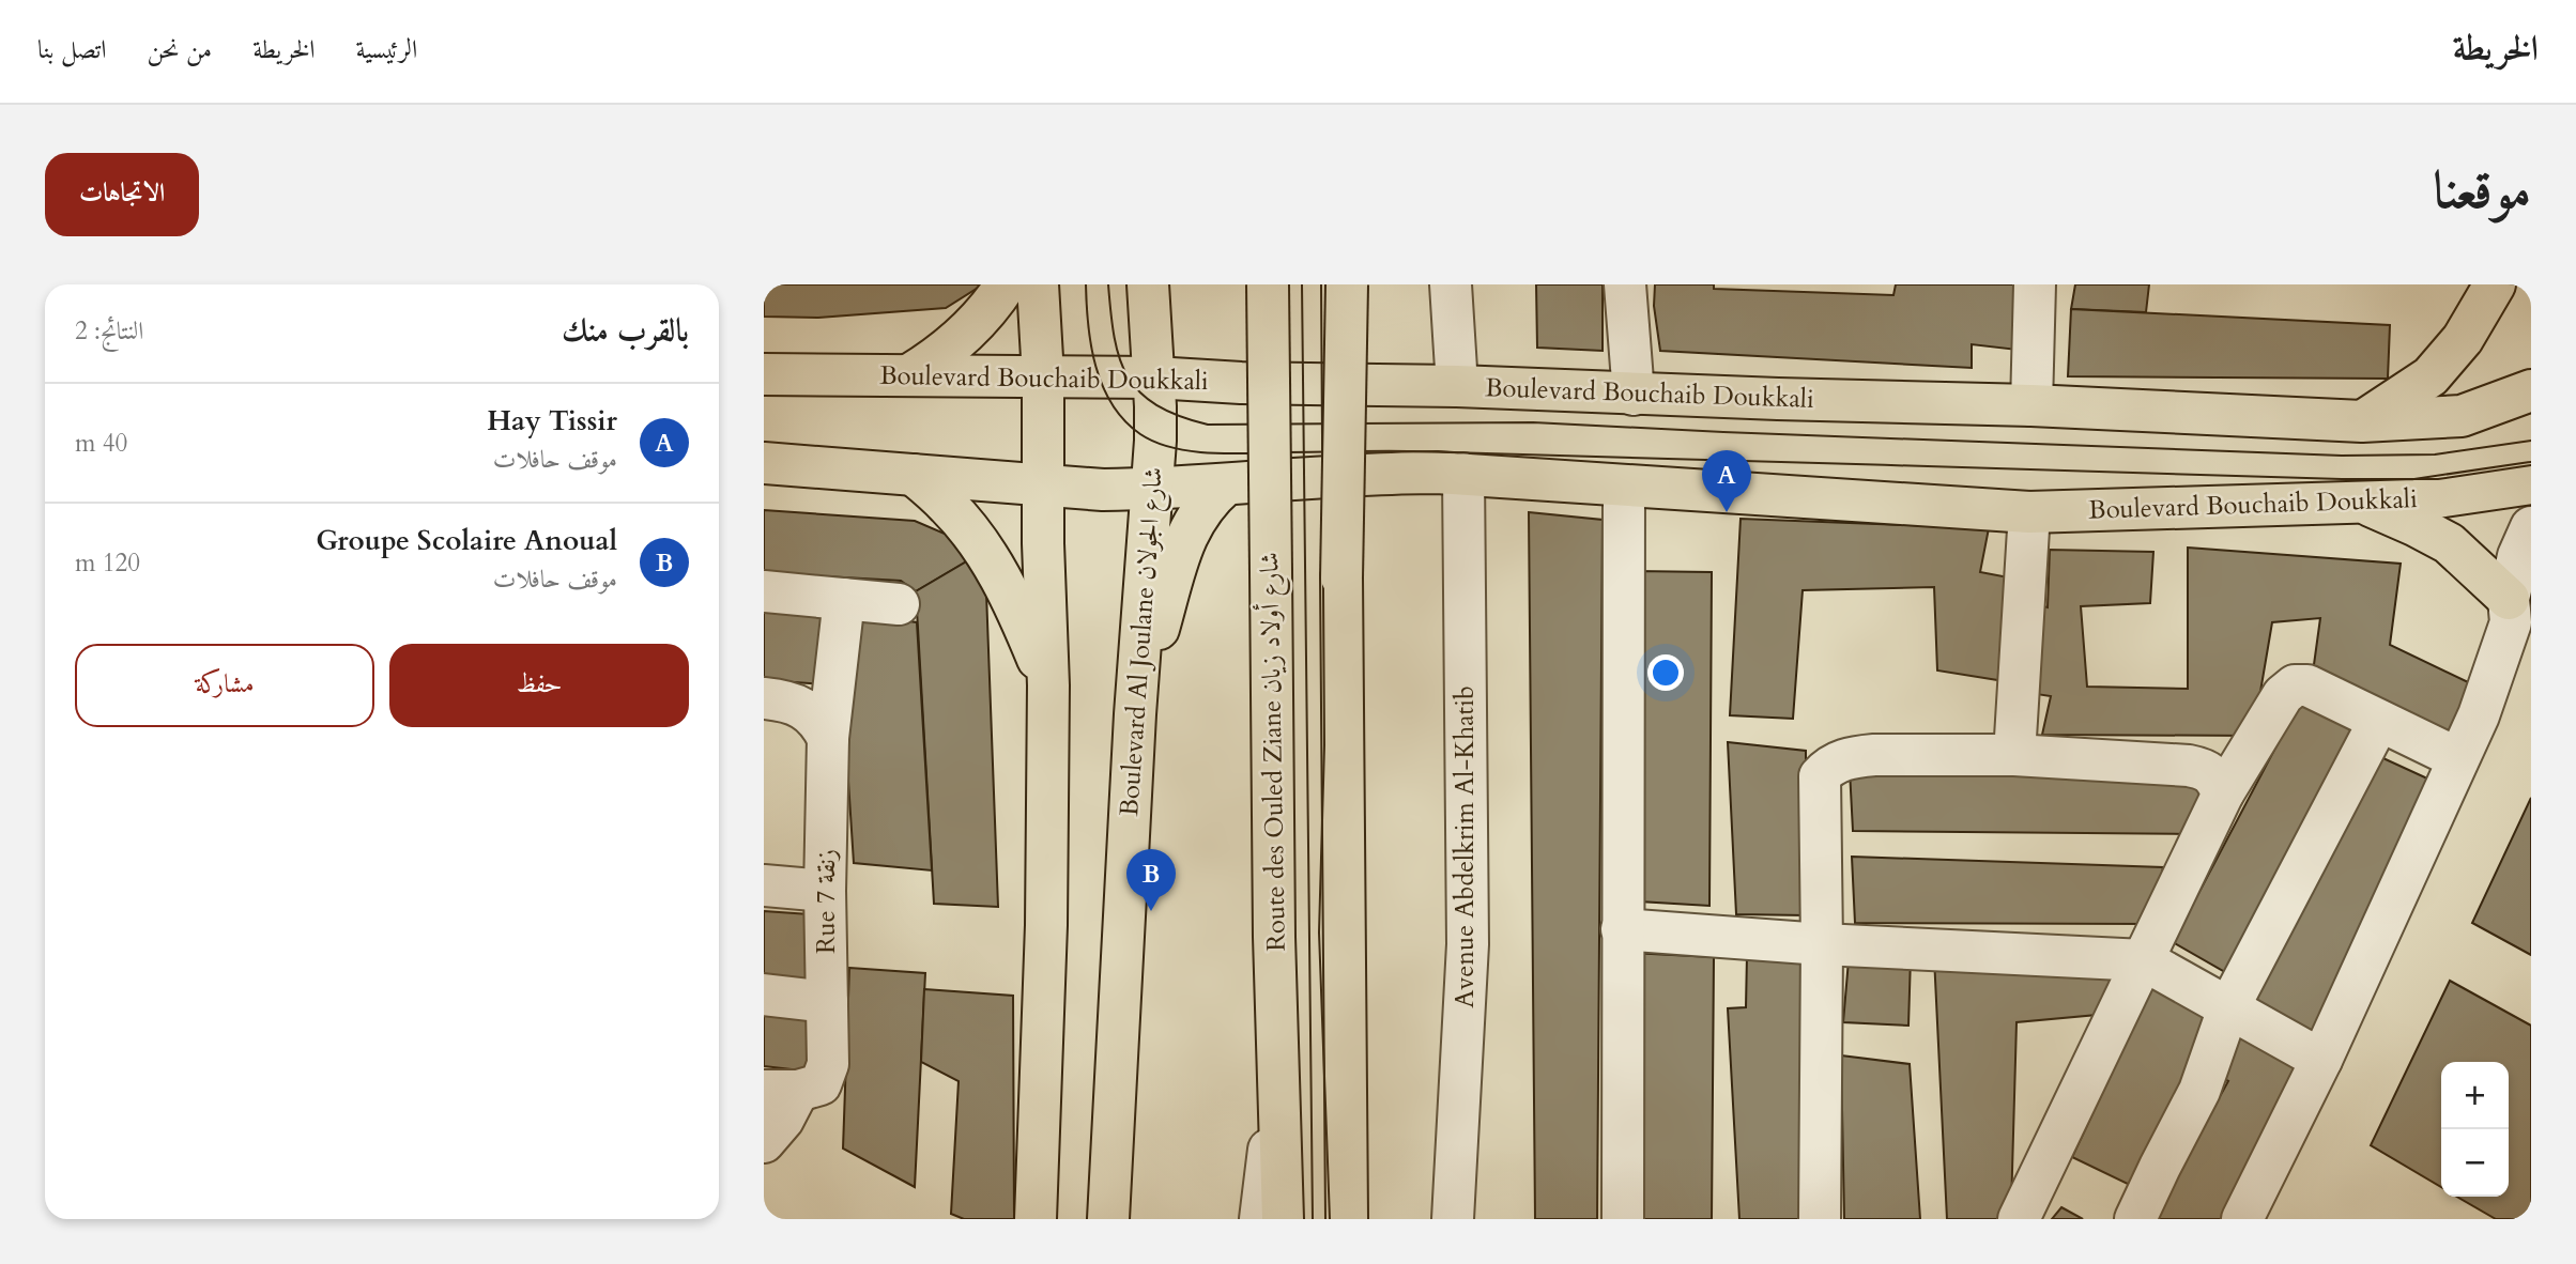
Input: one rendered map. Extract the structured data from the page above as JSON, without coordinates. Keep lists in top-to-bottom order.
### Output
{
  "streets": {
    "main road": ["Boulevard Bouchaib Doukkali", "Boulevard Al Joulane شارع الجولان", "Route des Ouled Ziane شارع أولاد زيان"],
    "street": ["Avenue Abdelkrim Al-Khatib", "Rue 7 زنقة"]
  },
  "crossings": [
    ["Boulevard Bouchaib Doukkali", "Boulevard Al Joulane شارع الجولان"],
    ["Boulevard Bouchaib Doukkali", "Avenue Abdelkrim Al-Khatib"]
  ],
  "page": {
    "header": "الخريطة",
    "nav": [
      "الرئيسية",
      "الخريطة",
      "من نحن",
      "اتصل بنا"
    ],
    "title": "موقعنا",
    "buttons": [
      "الاتجاهات",
      ["حفظ", "مشاركة"]
    ],
    "heading": ["بالقرب منك", "النتائج: 2"],
    "list": [
      {
        "mark": "A",
        "name": "Hay Tissir",
        "note": "موقف حافلات",
        "value": "40 m"
      },
      {
        "mark": "B",
        "name": "Groupe Scolaire Anoual",
        "note": "موقف حافلات",
        "value": "120 m"
      }
    ],
    "pins": ["A", "B"],
    "map_buttons": ["+", "−"]
  }
}
